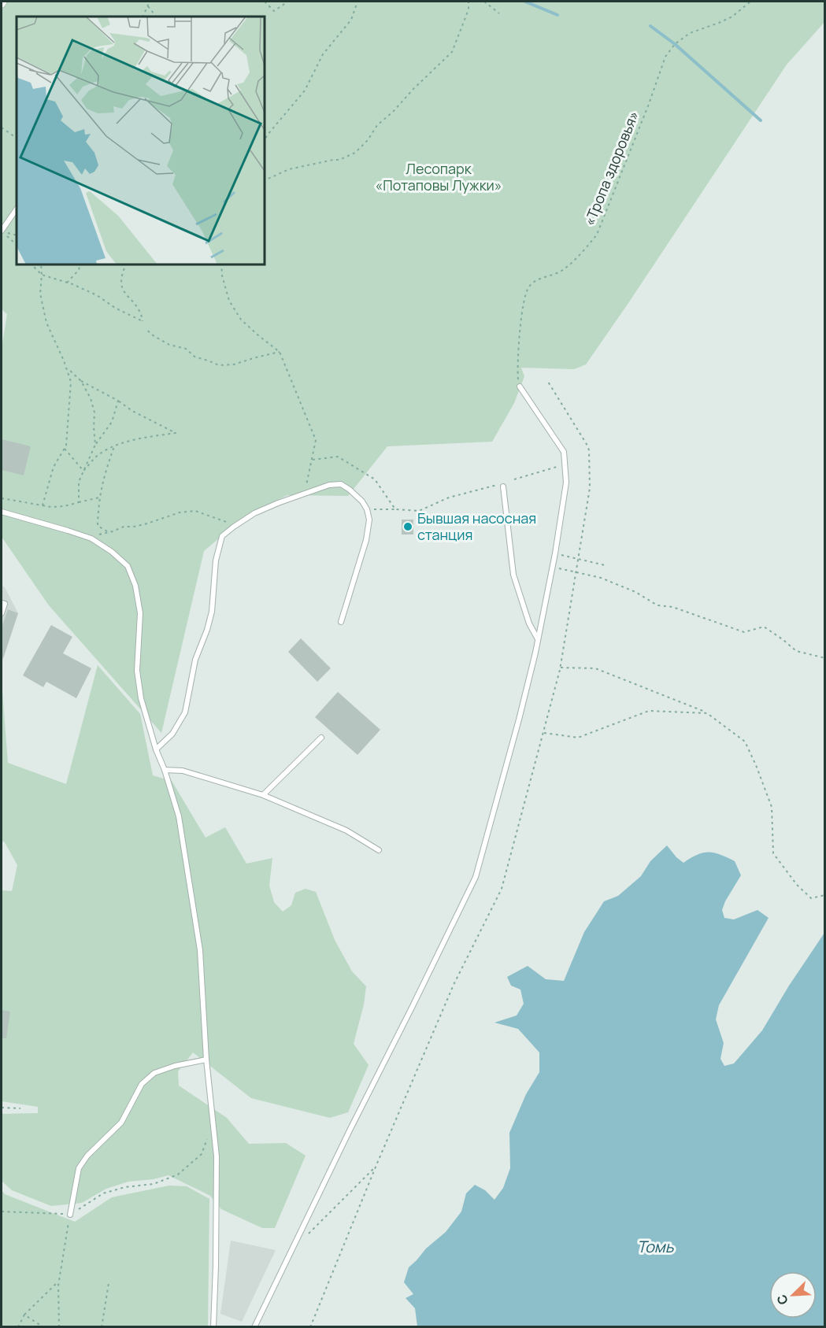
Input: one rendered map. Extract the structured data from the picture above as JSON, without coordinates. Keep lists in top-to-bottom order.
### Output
{
  "streets": {
    "path": ["«Тропа здоровья»"]
  },
  "water": ["Томь"],
  "parks": ["Лесопарк «Потаповы Лужки»"],
  "places": ["Бывшая насосная станция"],
  "north": "bottom left"
}
